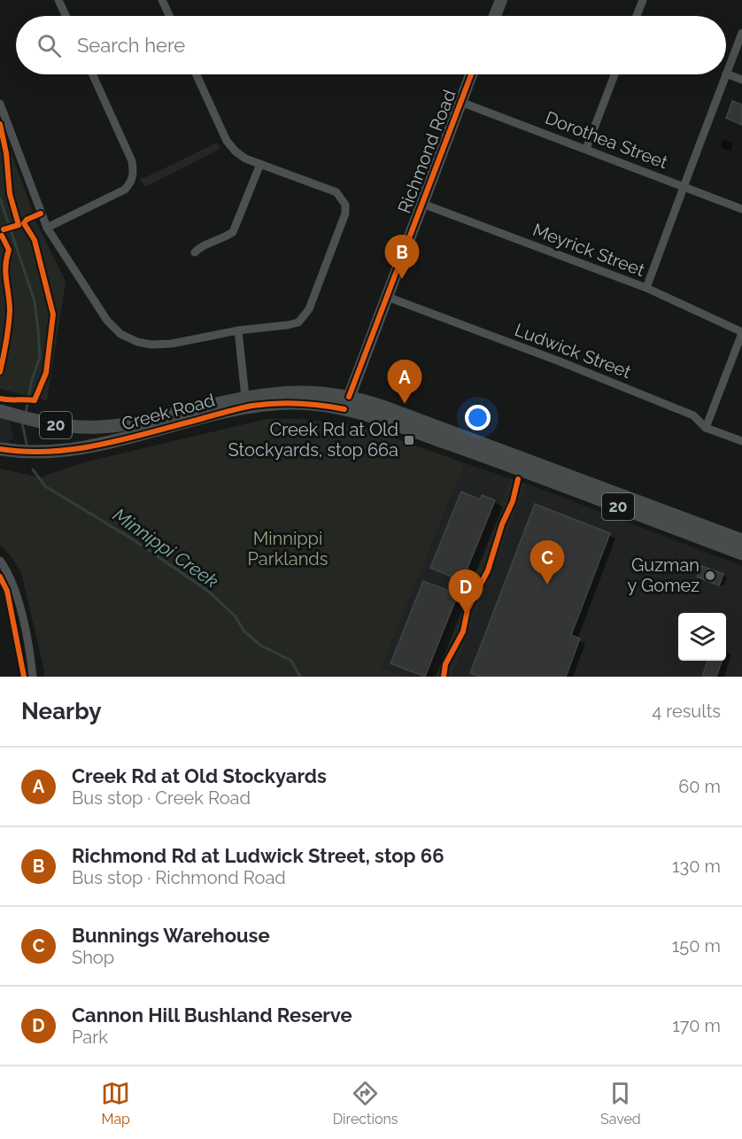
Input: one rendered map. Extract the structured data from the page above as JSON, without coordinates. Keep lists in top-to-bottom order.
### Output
{
  "streets": {
    "main road": ["Richmond Road", "Creek Road", "20"],
    "street": ["Dorothea Street", "Meyrick Street", "Ludwick Street"]
  },
  "crossings": [
    ["Dorothea Street", "Richmond Road"],
    ["Richmond Road", "Meyrick Street"],
    ["Richmond Road", "Ludwick Street"],
    ["Richmond Road", "Creek Road"]
  ],
  "water": ["Minnippi Creek"],
  "parks": ["Minnippi Parklands"],
  "places": {
    "transit": ["Creek Rd at Old Stockyards, stop 66a"],
    "other": ["Guzman y Gomez"]
  },
  "page": {
    "search": "Search here",
    "pins": [
      "B",
      "A",
      "C",
      "D"
    ],
    "heading": ["Nearby", "4 results"],
    "list": [
      {
        "mark": "A",
        "name": "Creek Rd at Old Stockyards",
        "note": "Bus stop · Creek Road",
        "value": "60 m"
      },
      {
        "mark": "B",
        "name": "Richmond Rd at Ludwick Street, stop 66",
        "note": "Bus stop · Richmond Road",
        "value": "130 m"
      },
      {
        "mark": "C",
        "name": "Bunnings Warehouse",
        "note": "Shop",
        "value": "150 m"
      },
      {
        "mark": "D",
        "name": "Cannon Hill Bushland Reserve",
        "note": "Park",
        "value": "170 m"
      }
    ],
    "nav": ["Map", "Directions", "Saved"]
  }
}
